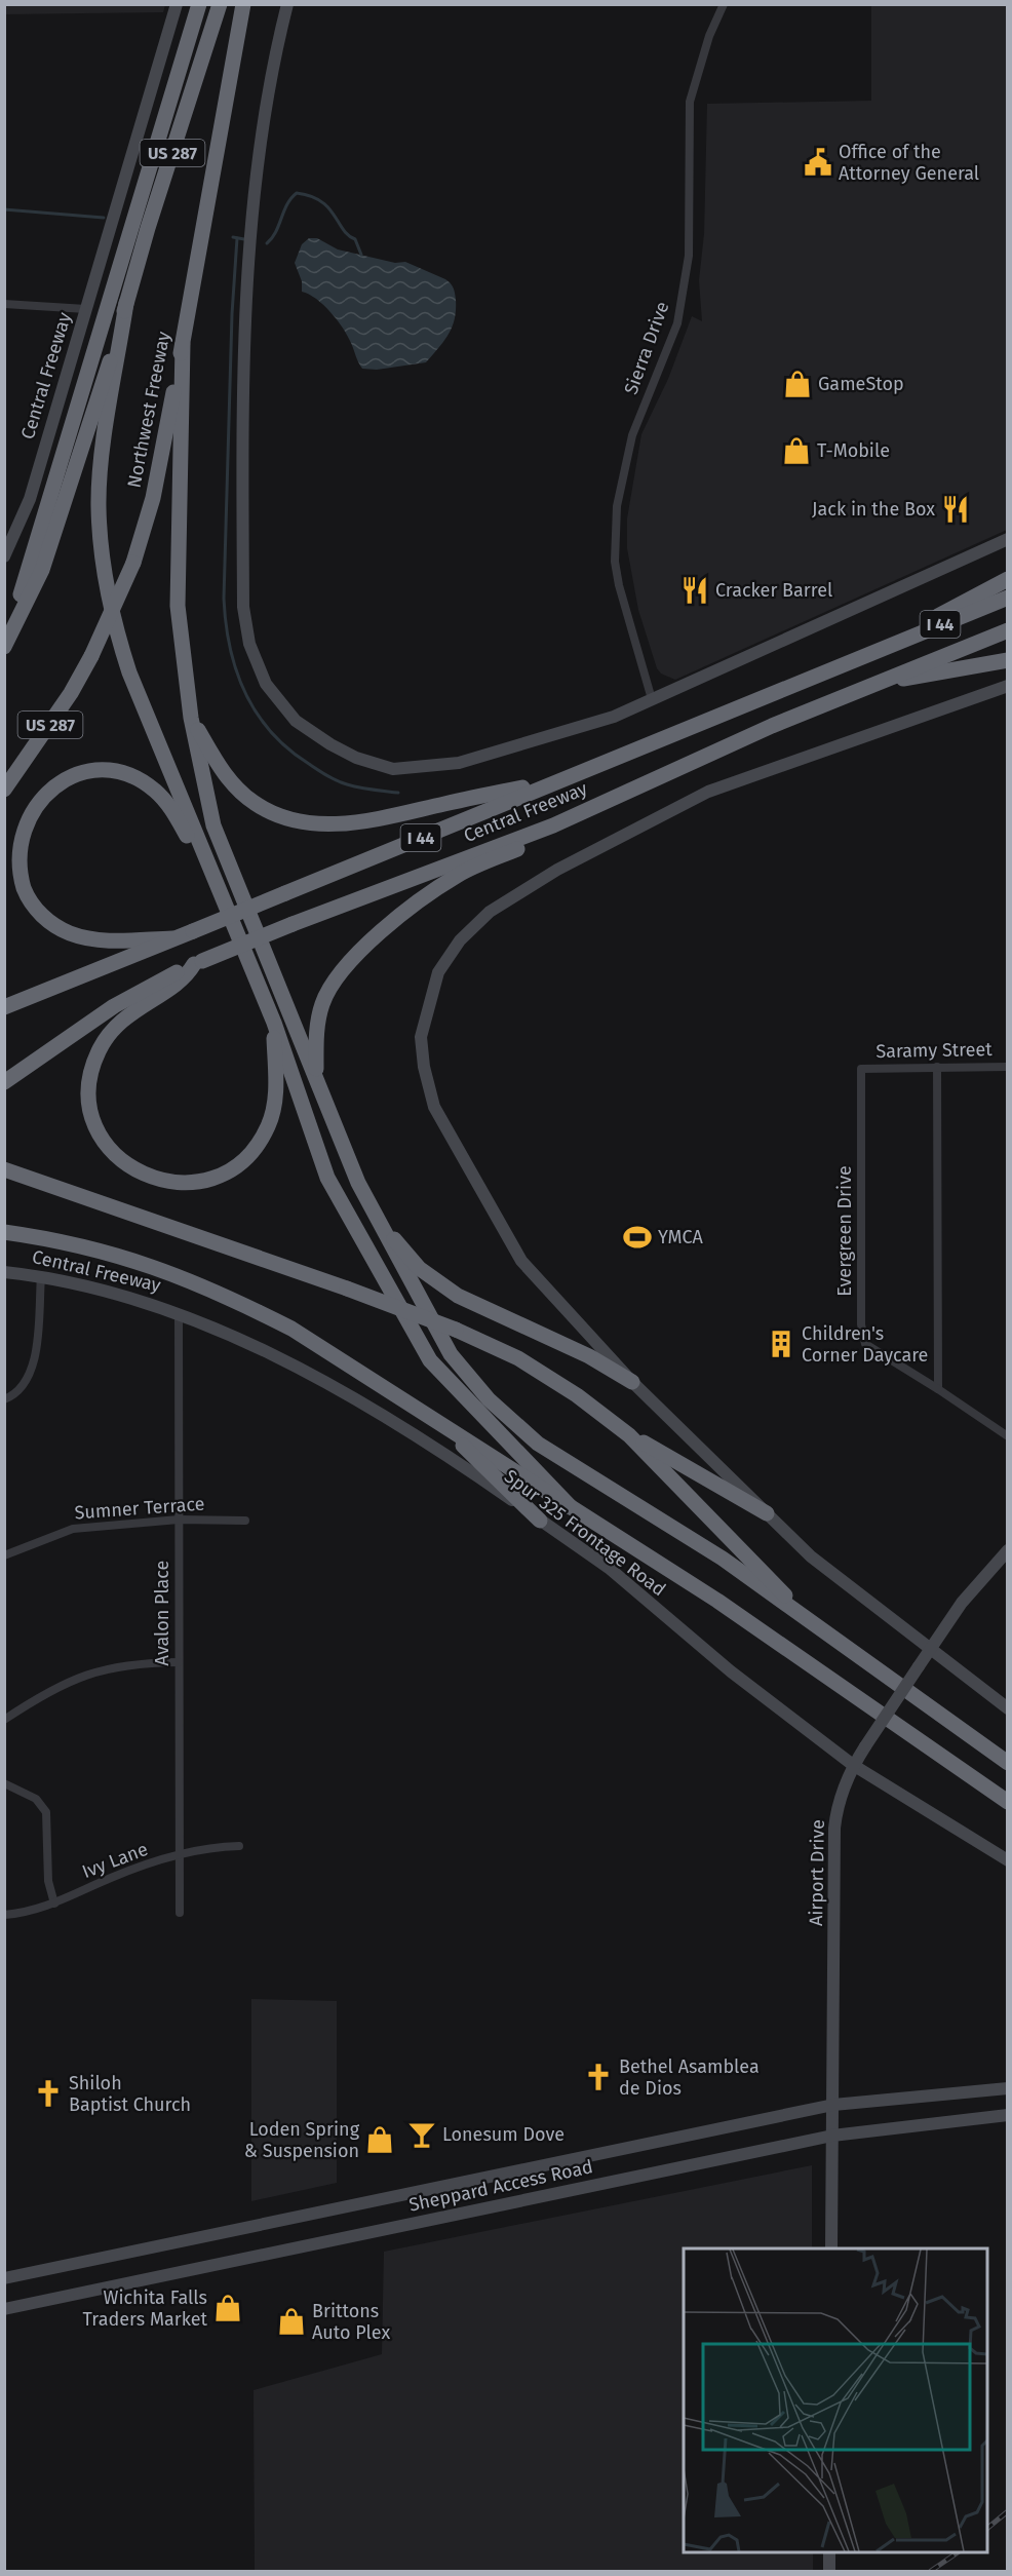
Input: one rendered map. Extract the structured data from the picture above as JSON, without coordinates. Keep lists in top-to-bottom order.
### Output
{
  "streets": {
    "highway": [
      "US 287",
      "Central Freeway",
      "Northwest Freeway",
      "I 44"
    ],
    "main road": ["Spur 325 Frontage Road", "Airport Drive", "Sheppard Access Road"],
    "street": [
      "Sierra Drive",
      "Saramy Street",
      "Evergreen Drive",
      "Sumner Terrace",
      "Avalon Place",
      "Ivy Lane"
    ]
  },
  "crossings": [
    ["Central Freeway", "Spur 325 Frontage Road"],
    ["Central Freeway", "Avalon Place"],
    ["Saramy Street", "Evergreen Drive"],
    ["Sumner Terrace", "Avalon Place"],
    ["Spur 325 Frontage Road", "Avalon Place"],
    ["Spur 325 Frontage Road", "Airport Drive"],
    ["Avalon Place", "Ivy Lane"],
    ["Airport Drive", "Sheppard Access Road"]
  ],
  "places": {
    "public building": ["Office of the Attorney General"],
    "shop": [
      "GameStop",
      "T-Mobile",
      "Loden Spring & Suspension",
      "Wichita Falls Traders Market",
      "Brittons Auto Plex"
    ],
    "restaurant": ["Jack in the Box", "Cracker Barrel"],
    "sports": ["YMCA"],
    "building": ["Children's Corner Daycare"],
    "church": ["Bethel Asamblea de Dios", "Shiloh Baptist Church"],
    "bar": ["Lonesum Dove"]
  }
}
